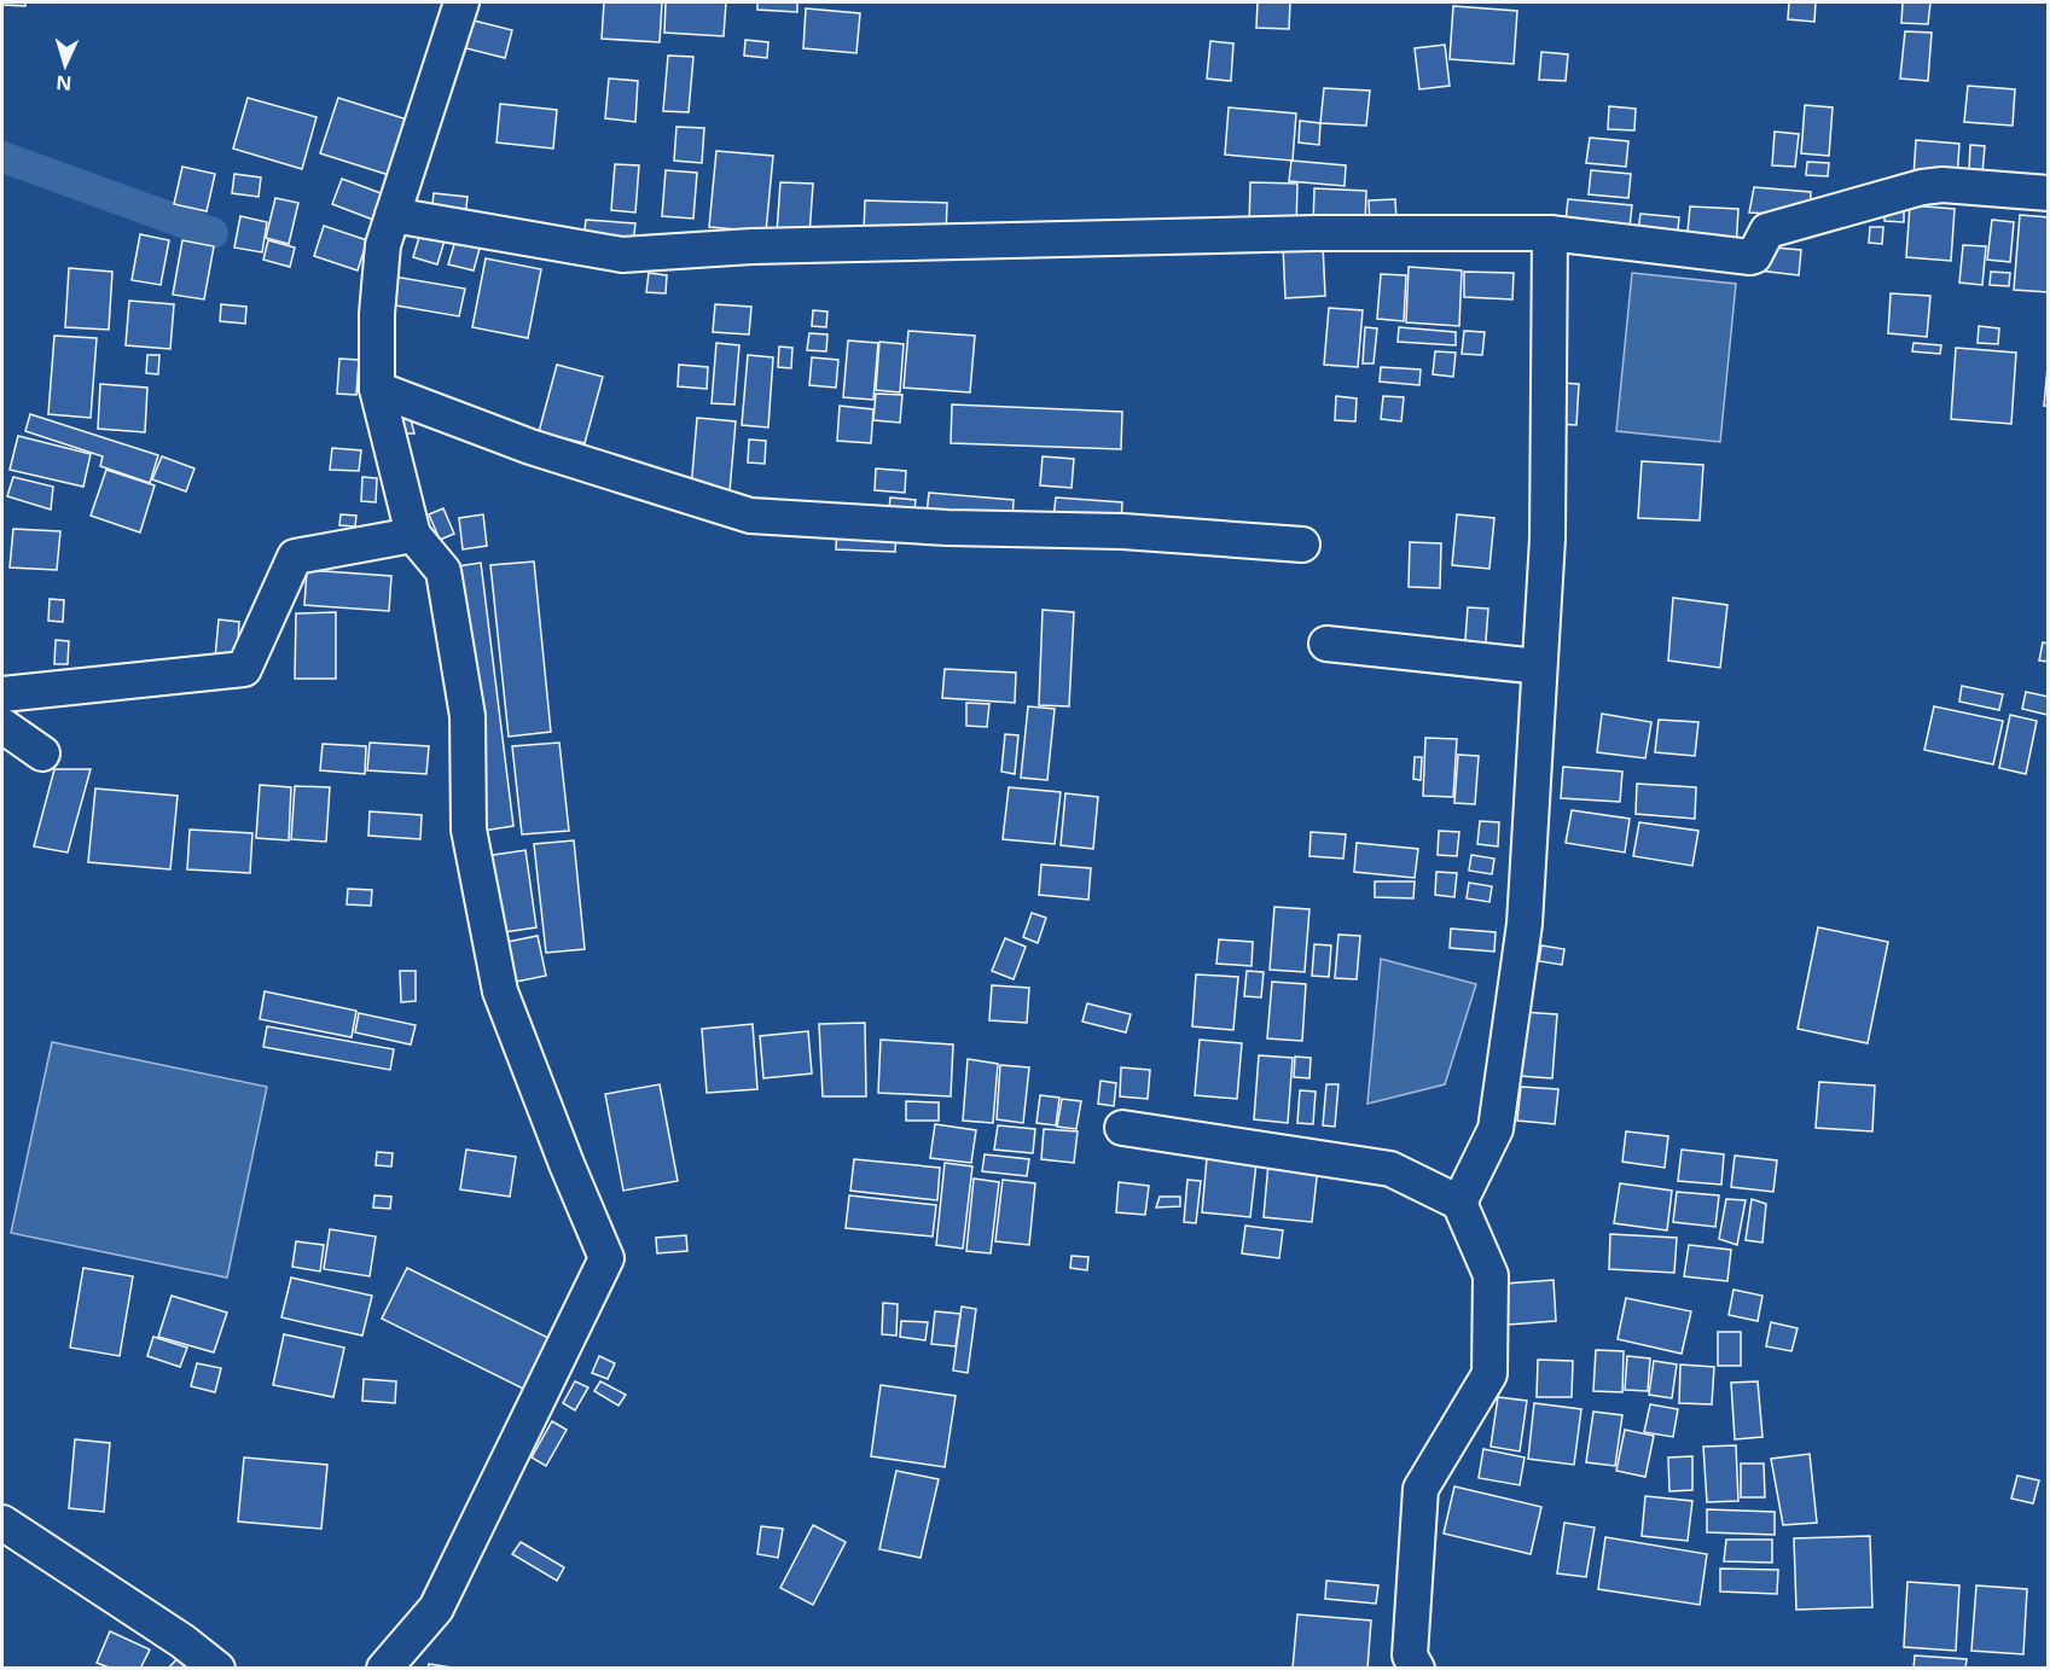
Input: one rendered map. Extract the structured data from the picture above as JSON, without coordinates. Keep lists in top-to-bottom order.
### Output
{
  "north": "bottom"
}
